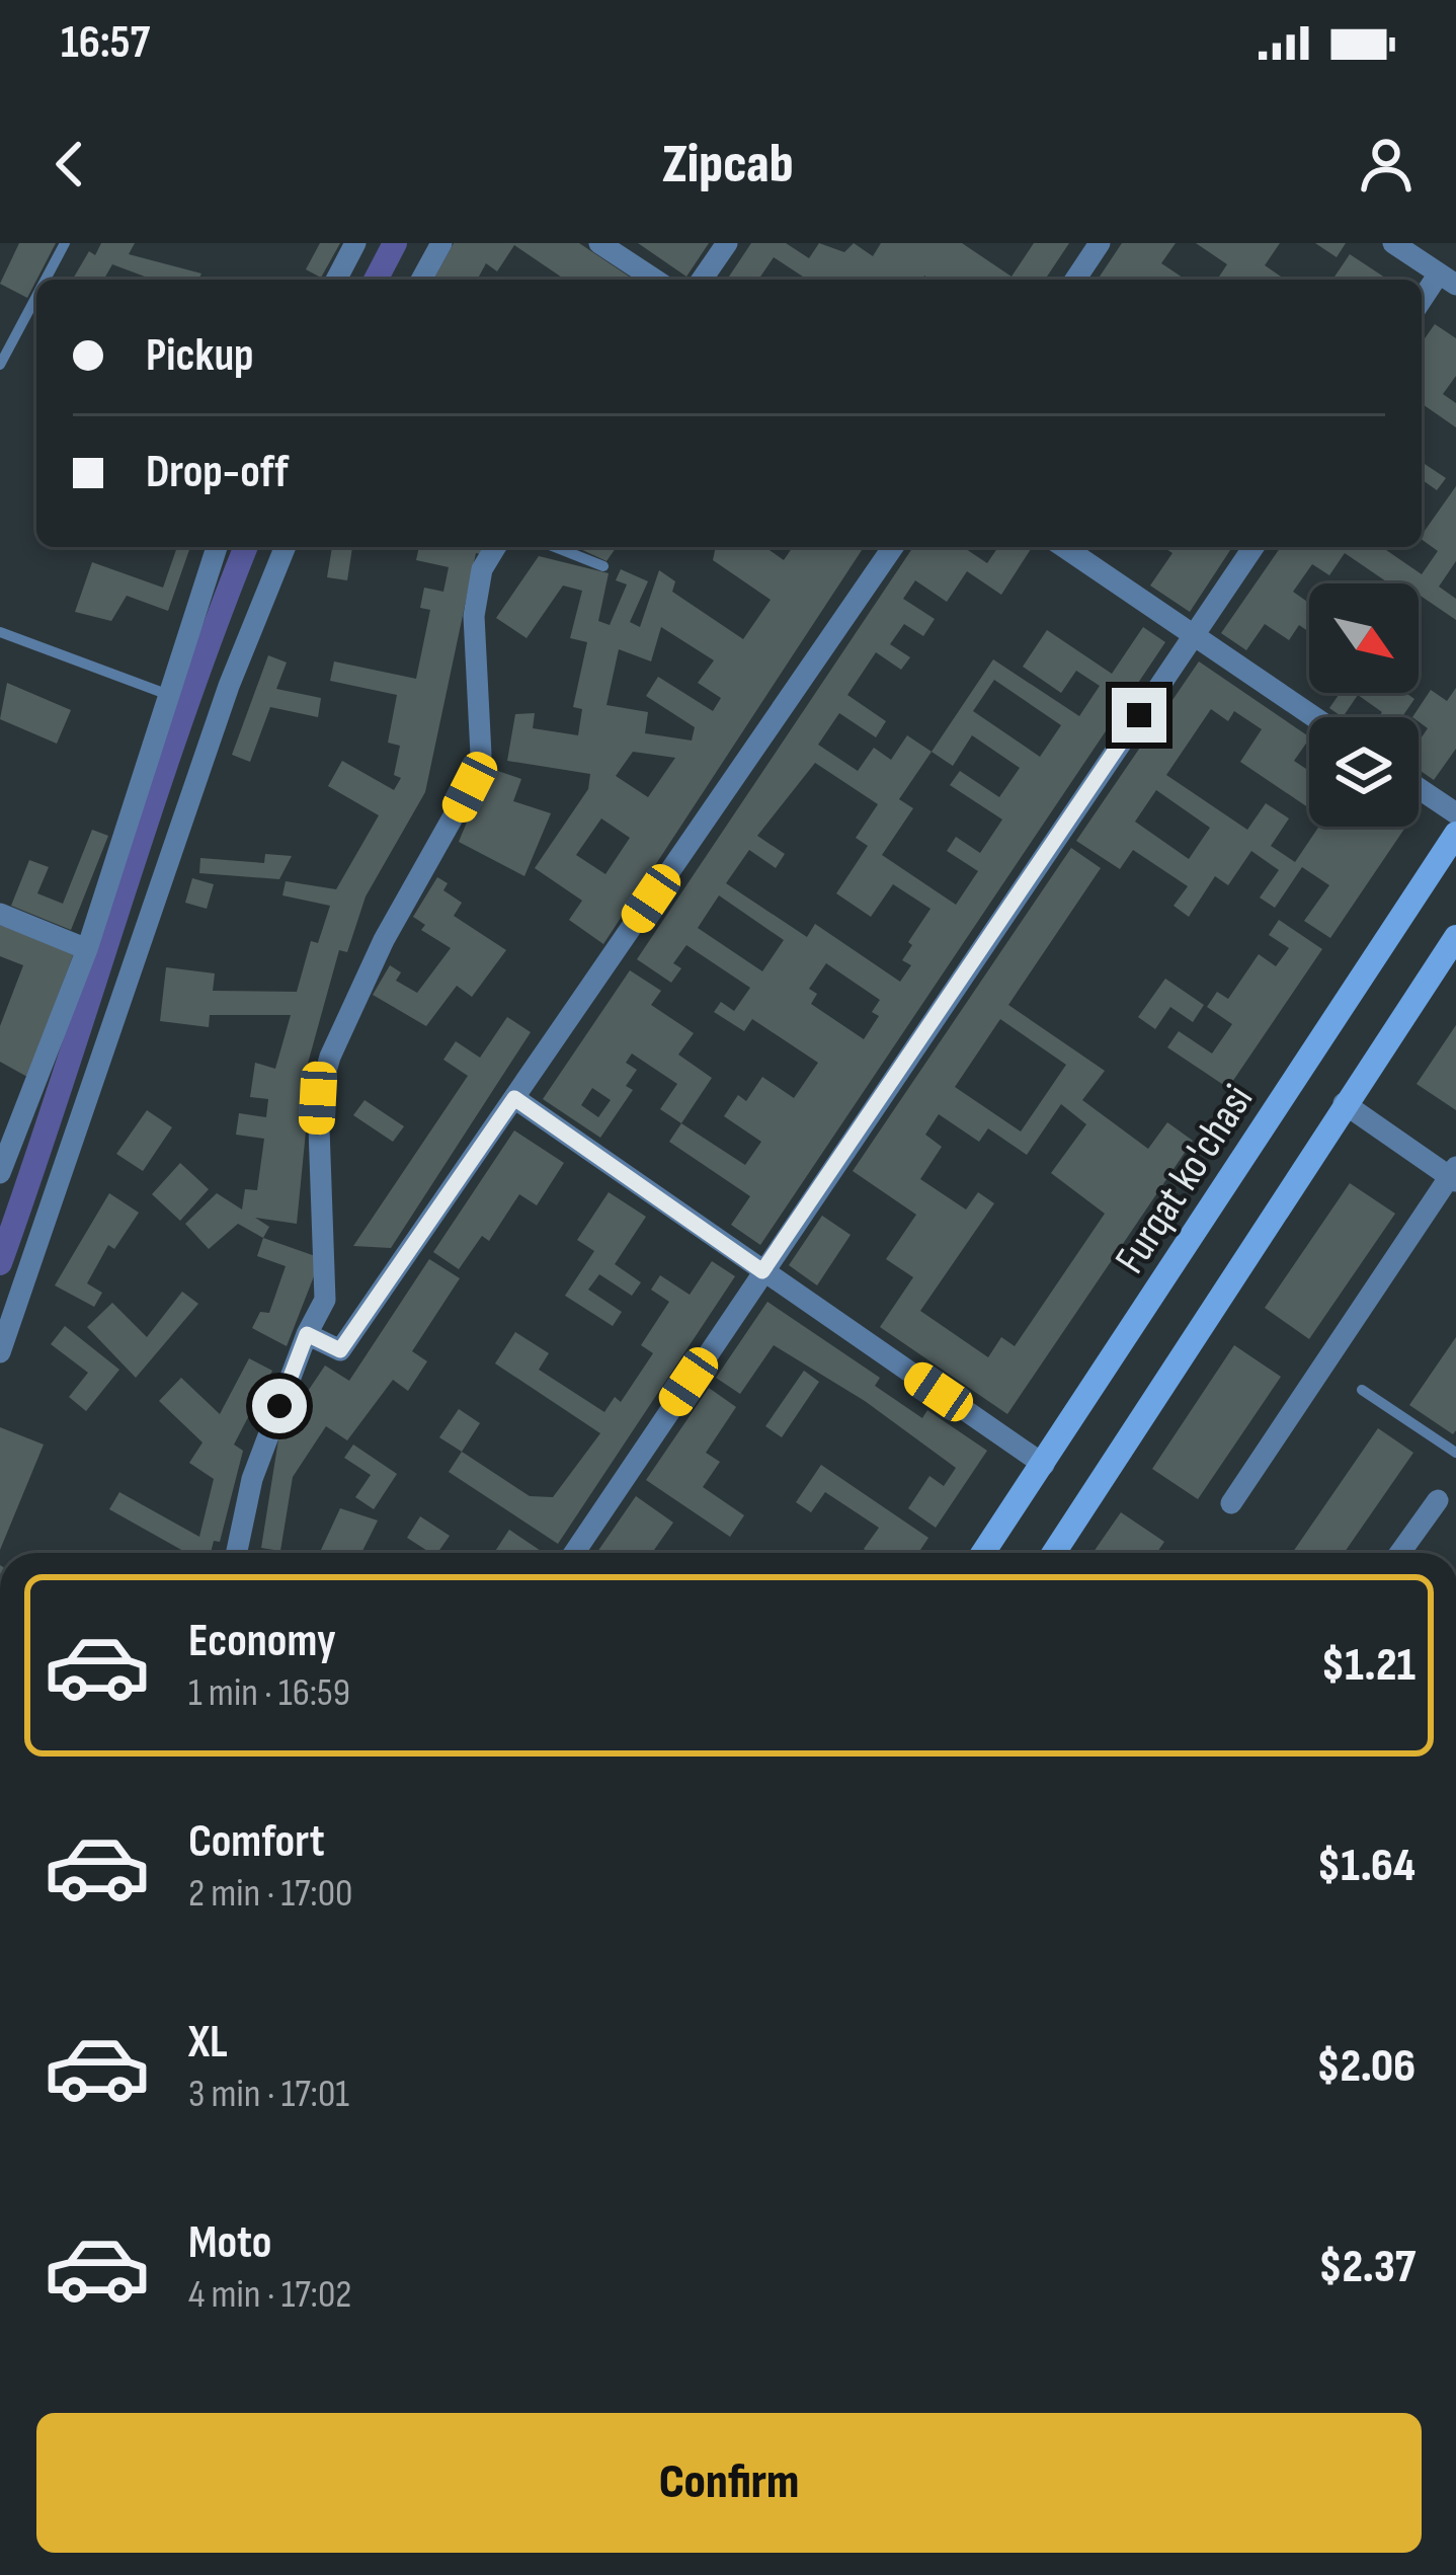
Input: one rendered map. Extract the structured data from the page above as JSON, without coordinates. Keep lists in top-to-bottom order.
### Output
{
  "streets": {
    "main road": ["Furqat ko'chasi"]
  },
  "north": "bottom right",
  "page": {
    "status": "16:57",
    "header": "Zipcab",
    "banner": ["Pickup", "Drop-off"],
    "list": [
      {
        "name": "Economy",
        "note": "1 min · 16:59",
        "value": "$1.21"
      },
      {
        "name": "Comfort",
        "note": "2 min · 17:00",
        "value": "$1.64"
      },
      {
        "name": "XL",
        "note": "3 min · 17:01",
        "value": "$2.06"
      },
      {
        "name": "Moto",
        "note": "4 min · 17:02",
        "value": "$2.37"
      }
    ],
    "buttons": "Confirm"
  }
}
